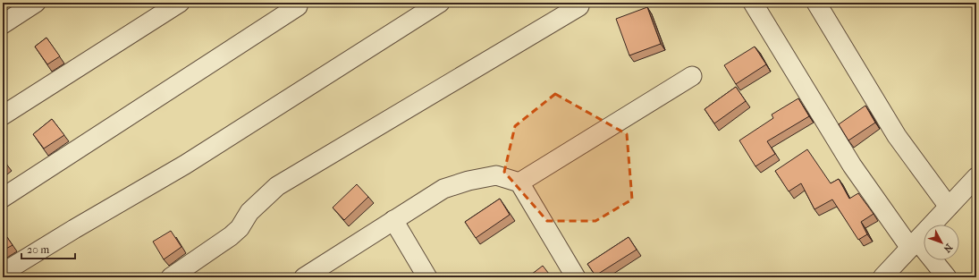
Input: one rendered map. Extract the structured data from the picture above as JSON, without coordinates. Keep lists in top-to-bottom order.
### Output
{
  "scale_bar": "20 m",
  "north": "bottom right"
}
